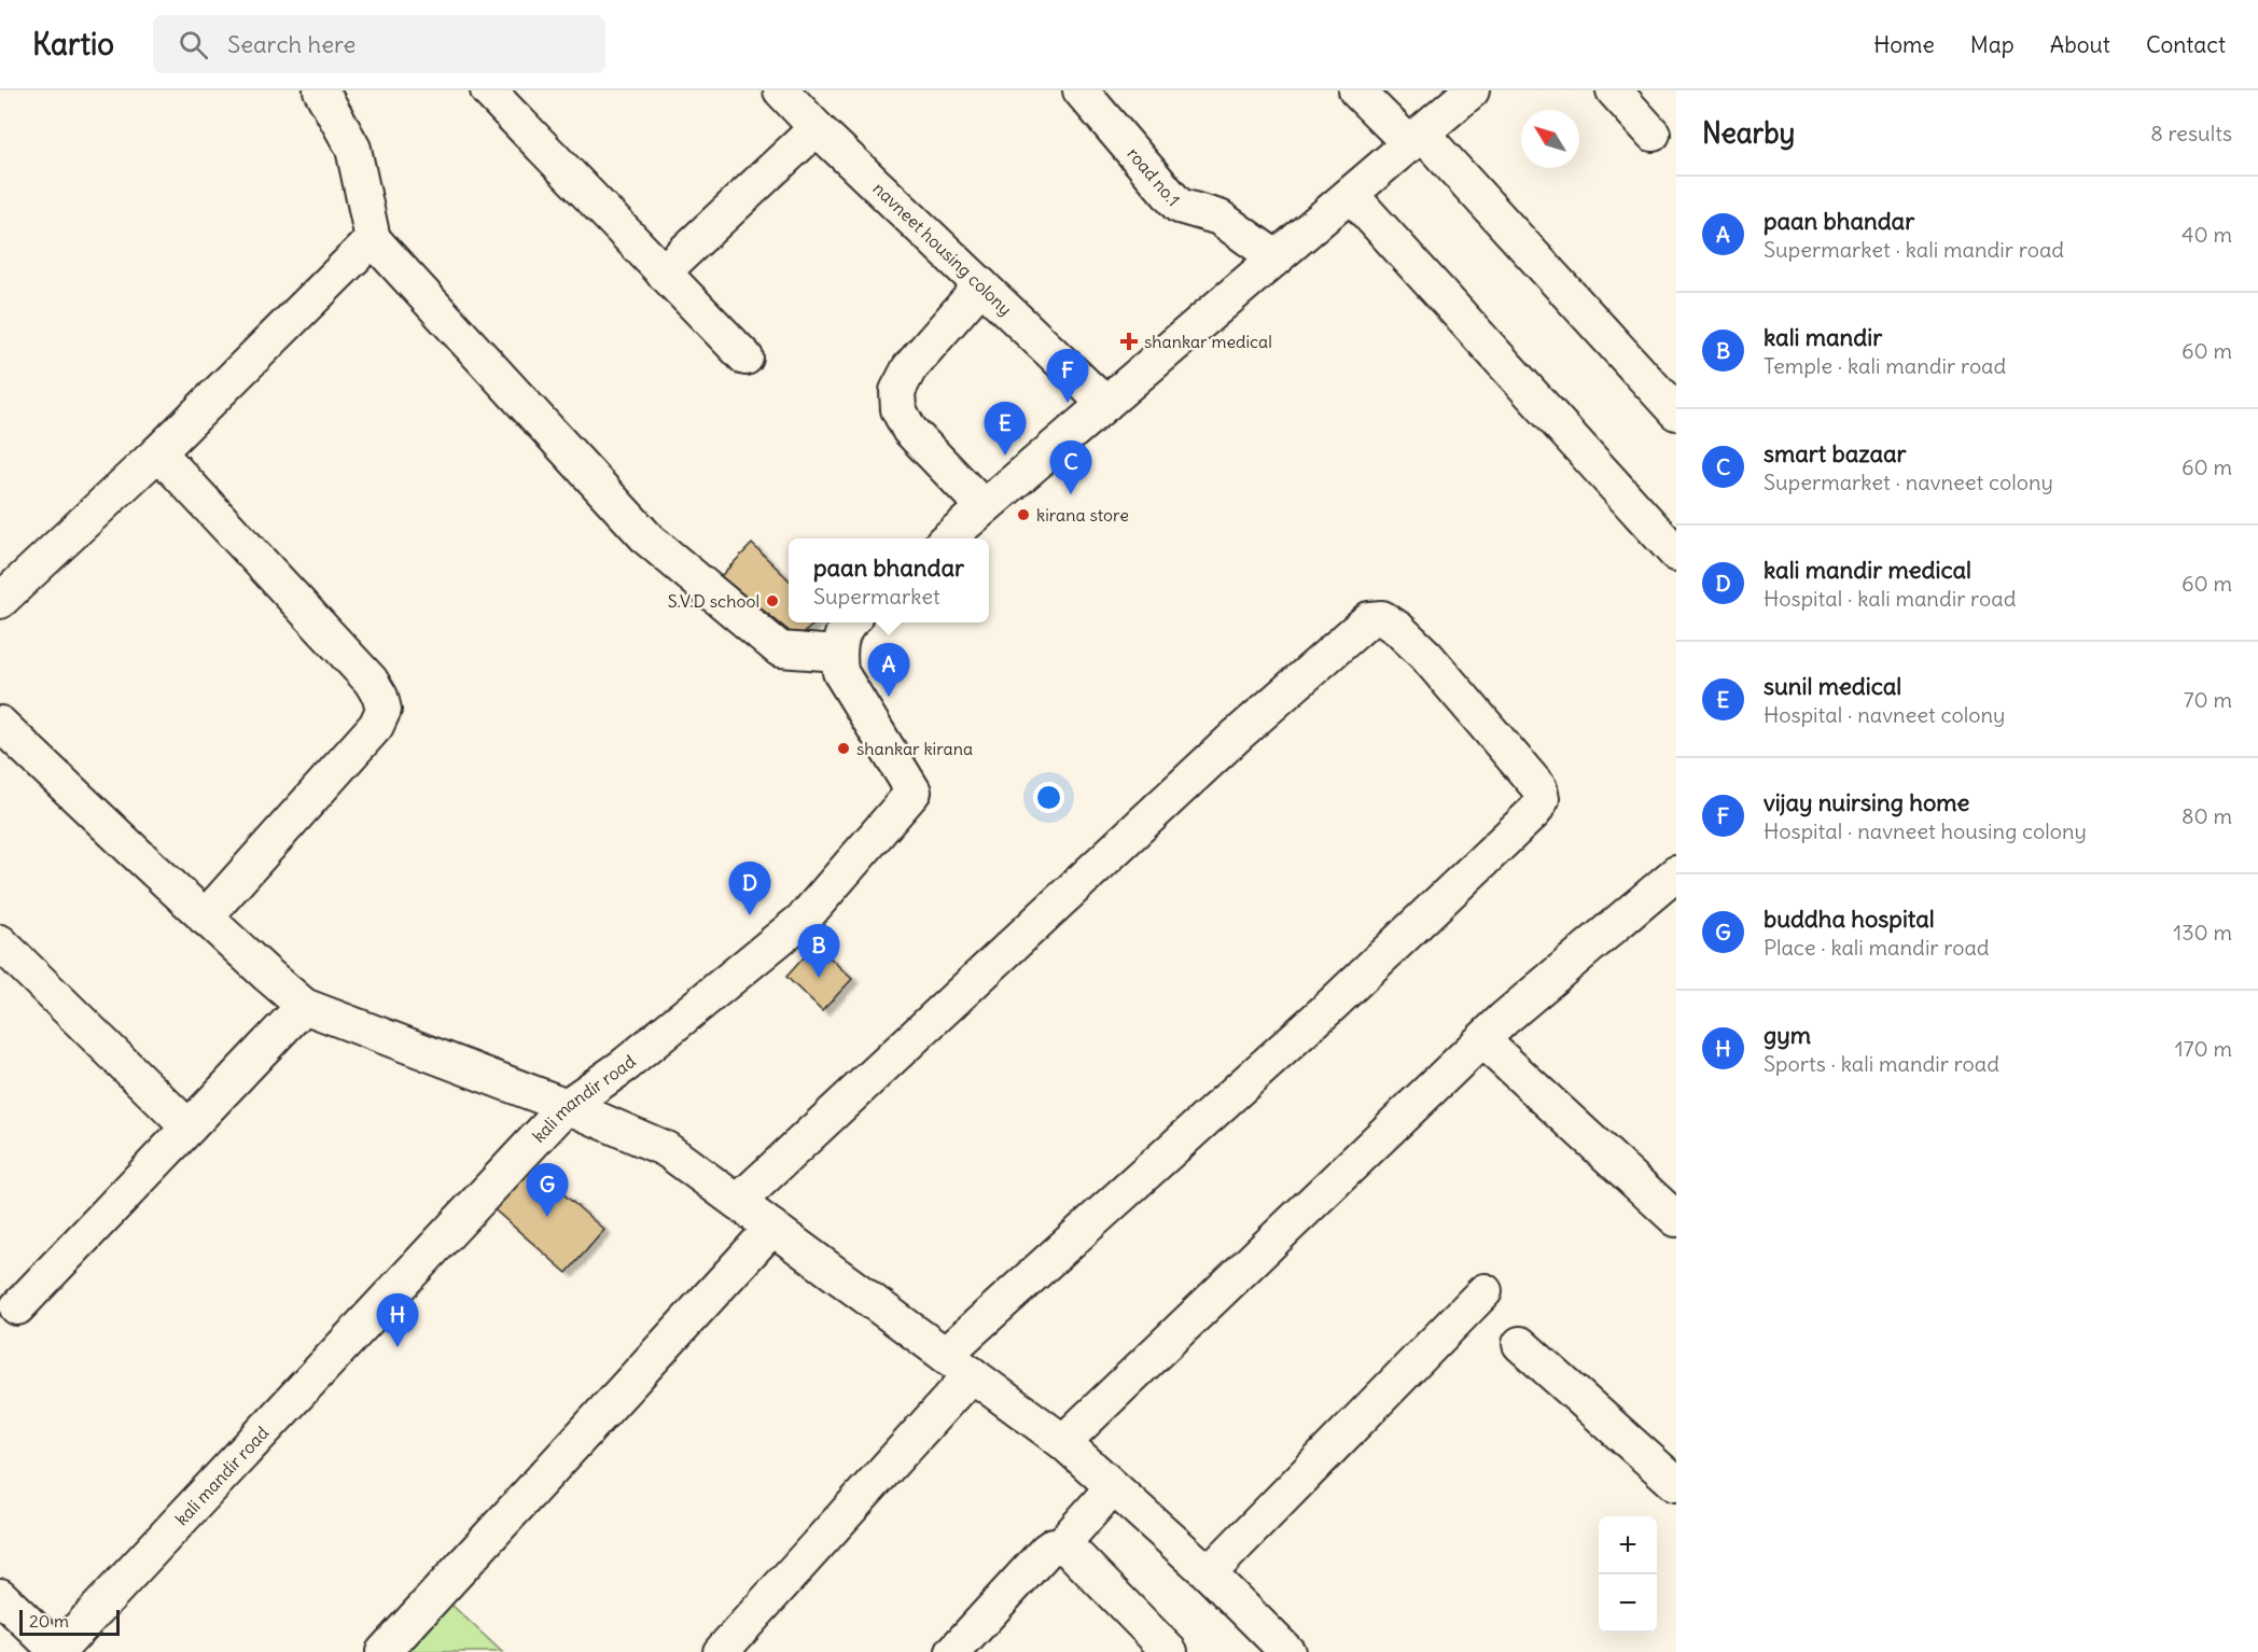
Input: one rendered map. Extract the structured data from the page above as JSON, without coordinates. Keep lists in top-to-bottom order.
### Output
{
  "streets": {
    "street": ["road no.1", "navneet housing colony", "kali mandir road"]
  },
  "places": {
    "health": ["shankar medical"],
    "other": ["kirana store", "S.V.D school", "shankar kirana"]
  },
  "scale_bar": "20 m",
  "north": "top left",
  "page": {
    "header": "Kartio",
    "search": "Search here",
    "nav": [
      "Home",
      "Map",
      "About",
      "Contact"
    ],
    "heading": ["Nearby", "8 results"],
    "list": [
      {
        "mark": "A",
        "name": "paan bhandar",
        "note": "Supermarket · kali mandir road",
        "value": "40 m"
      },
      {
        "mark": "B",
        "name": "kali mandir",
        "note": "Temple · kali mandir road",
        "value": "60 m"
      },
      {
        "mark": "C",
        "name": "smart bazaar",
        "note": "Supermarket · navneet colony",
        "value": "60 m"
      },
      {
        "mark": "D",
        "name": "kali mandir medical",
        "note": "Hospital · kali mandir road",
        "value": "60 m"
      },
      {
        "mark": "E",
        "name": "sunil medical",
        "note": "Hospital · navneet colony",
        "value": "70 m"
      },
      {
        "mark": "F",
        "name": "vijay nuirsing home",
        "note": "Hospital · navneet housing colony",
        "value": "80 m"
      },
      {
        "mark": "G",
        "name": "buddha hospital",
        "note": "Place · kali mandir road",
        "value": "130 m"
      },
      {
        "mark": "H",
        "name": "gym",
        "note": "Sports · kali mandir road",
        "value": "170 m"
      }
    ],
    "pins": [
      "F",
      "E",
      "C",
      "A",
      "D",
      "B",
      "G",
      "H"
    ],
    "popup": ["paan bhandar", "Supermarket"],
    "map_buttons": ["+", "−"],
    "scale": "20 m"
  }
}
